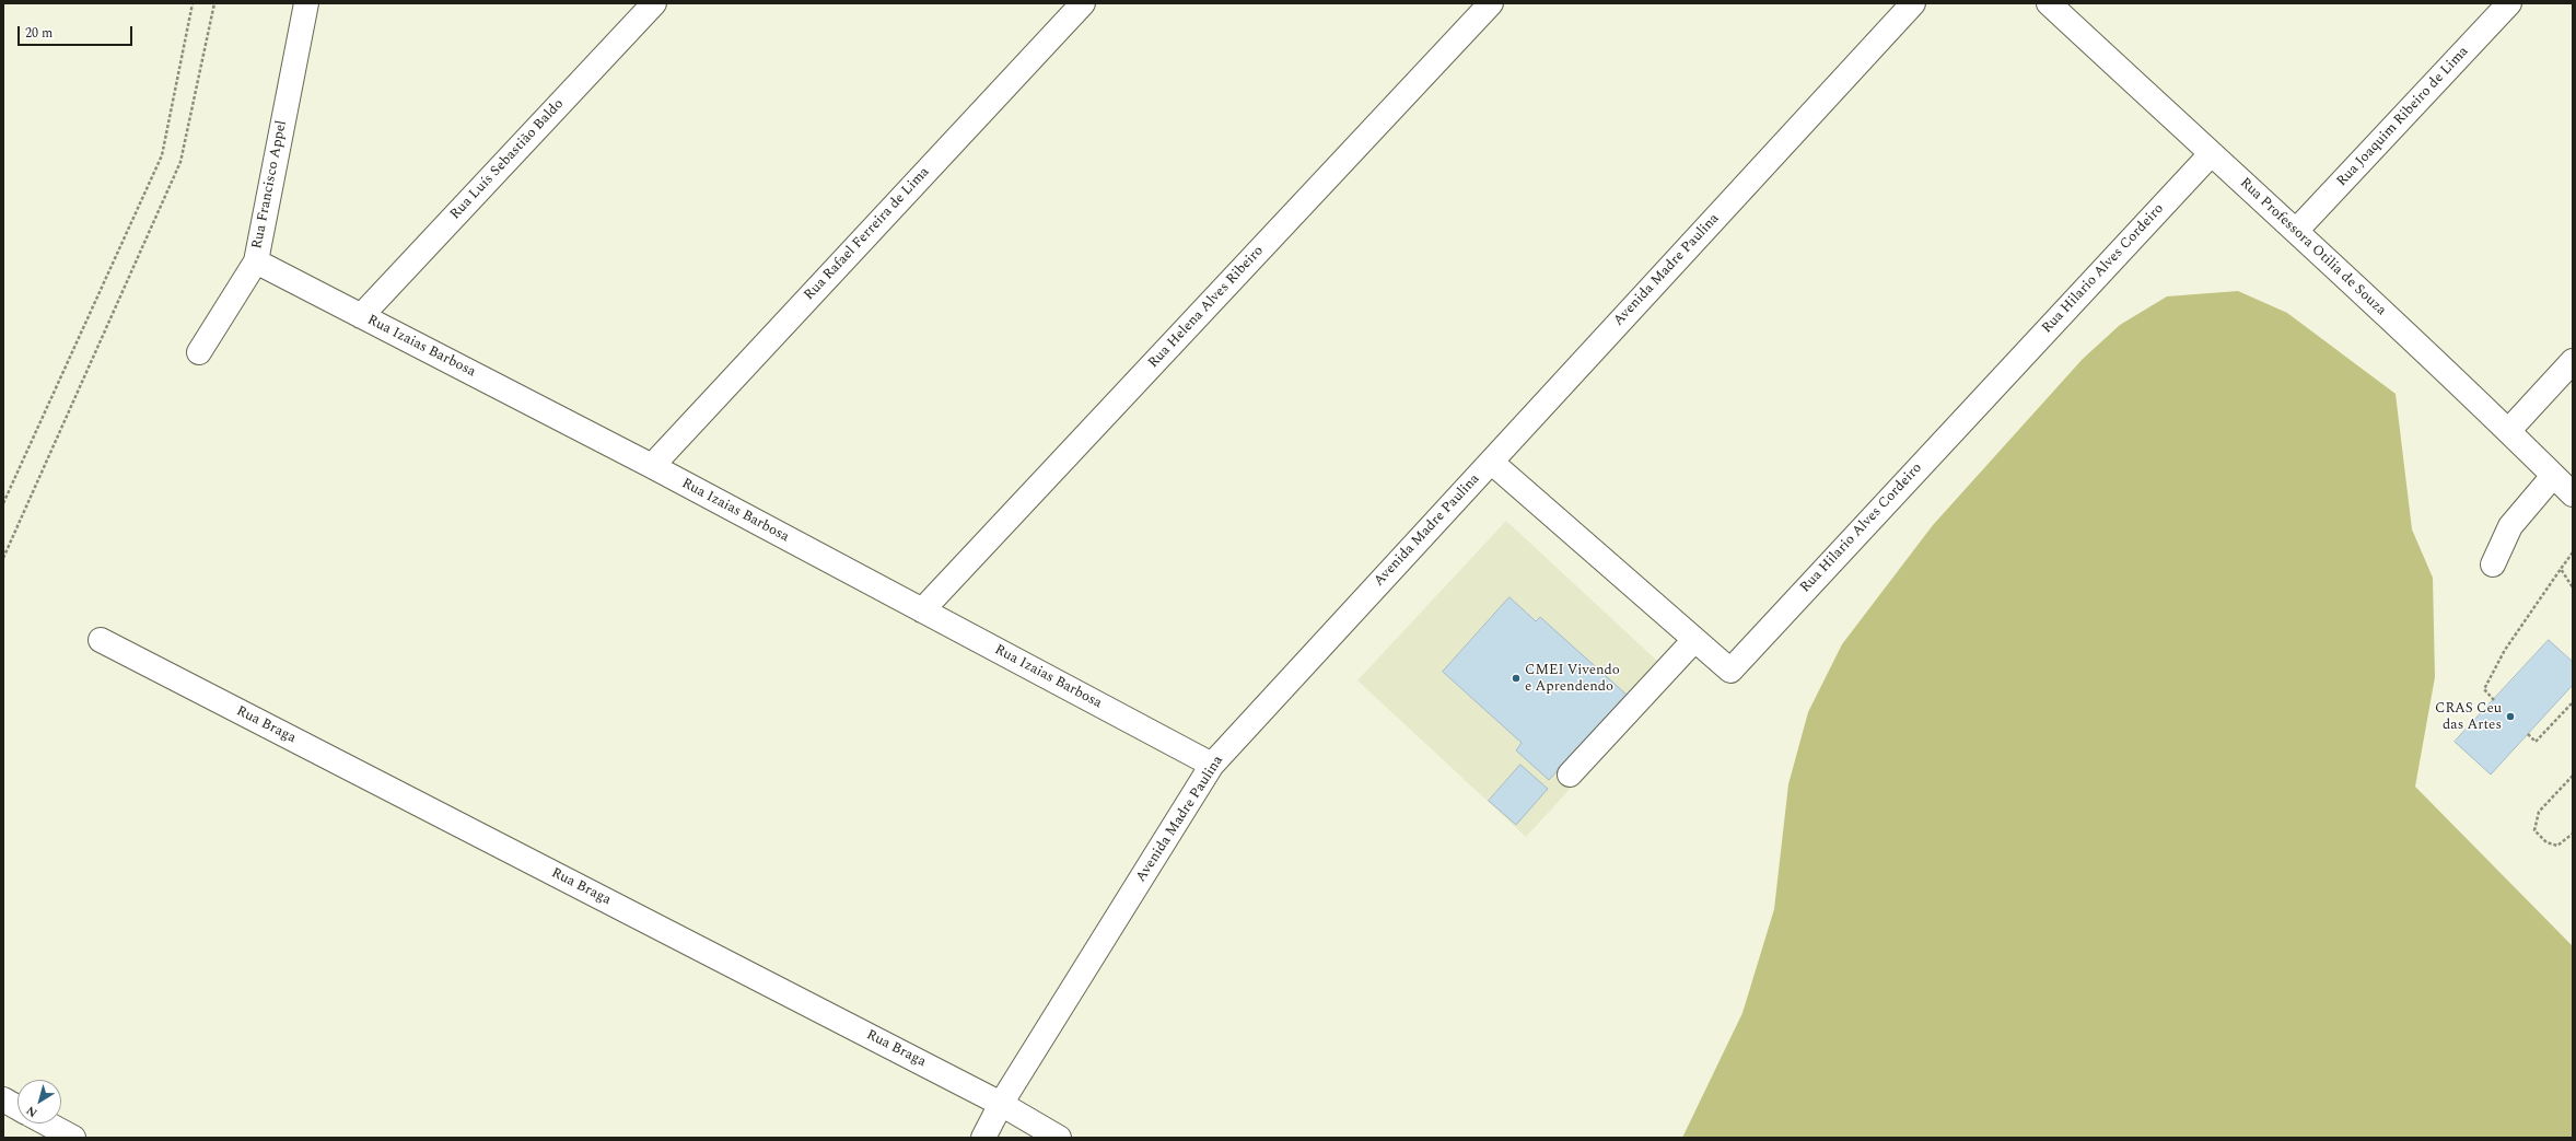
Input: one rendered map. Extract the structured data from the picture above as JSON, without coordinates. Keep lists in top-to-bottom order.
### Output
{
  "streets": {
    "street": [
      "Rua Joaquim Ribeiro de Lima",
      "Rua Luís Sebastião Baldo",
      "Rua Francisco Appel",
      "Rua Rafael Ferreira de Lima",
      "Rua Professora Otilia de Souza",
      "Rua Hilario Alves Cordeiro",
      "Avenida Madre Paulina",
      "Rua Helena Alves Ribeiro",
      "Rua Izaias Barbosa",
      "Rua Braga"
    ]
  },
  "crossings": [
    ["Rua Joaquim Ribeiro de Lima", "Rua Professora Otilia de Souza"],
    ["Rua Luís Sebastião Baldo", "Rua Izaias Barbosa"],
    ["Rua Francisco Appel", "Rua Izaias Barbosa"],
    ["Rua Rafael Ferreira de Lima", "Rua Izaias Barbosa"],
    ["Rua Professora Otilia de Souza", "Rua Hilario Alves Cordeiro"],
    ["Rua Hilario Alves Cordeiro", "Avenida Madre Paulina"],
    ["Avenida Madre Paulina", "Rua Izaias Barbosa"],
    ["Avenida Madre Paulina", "Rua Braga"],
    ["Rua Helena Alves Ribeiro", "Rua Izaias Barbosa"]
  ],
  "places": ["CMEI Vivendo e Aprendendo", "CRAS Ceu das Artes"],
  "scale_bar": "20 m",
  "north": "bottom left"
}
